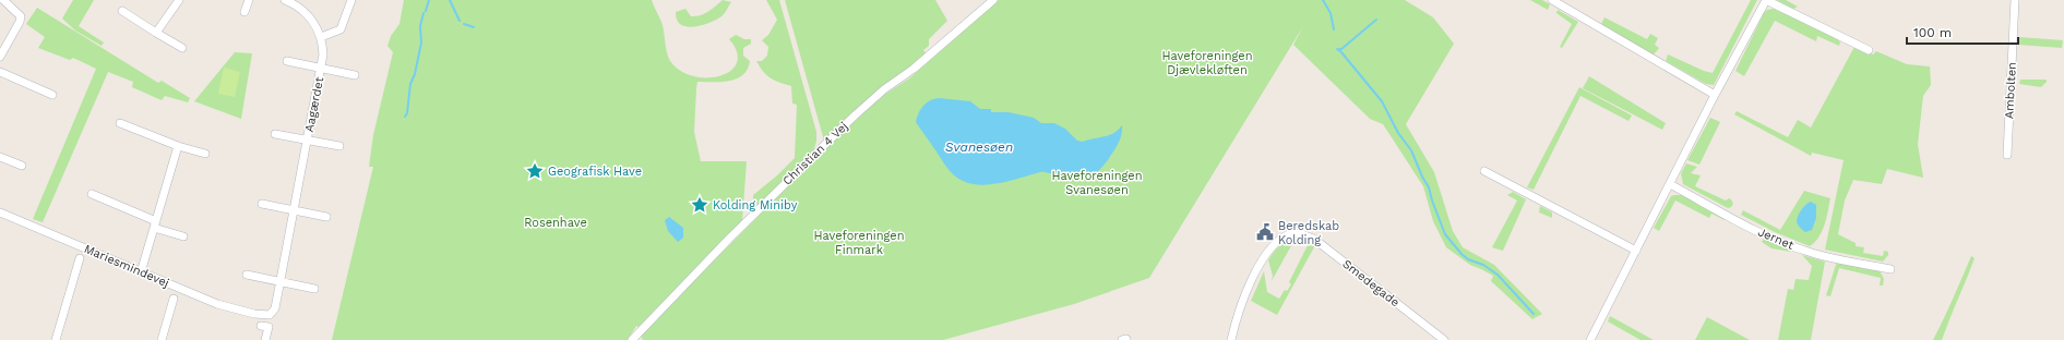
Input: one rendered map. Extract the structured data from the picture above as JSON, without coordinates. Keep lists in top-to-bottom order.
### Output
{
  "streets": {
    "street": [
      "Ambolten",
      "Aagærdet",
      "Christian 4 Vej",
      "Jernet",
      "Mariesmindevej",
      "Smedegade"
    ]
  },
  "crossings": [
    ["Aagærdet", "Mariesmindevej"]
  ],
  "water": ["Svanesøen"],
  "parks": [
    "Haveforeningen Djævlekløften",
    "Haveforeningen Svanesøen",
    "Rosenhave",
    "Haveforeningen Finmark"
  ],
  "places": {
    "place": ["Geografisk Have", "Kolding Miniby"],
    "public building": ["Beredskab Kolding"]
  },
  "scale_bar": "100 m"
}
